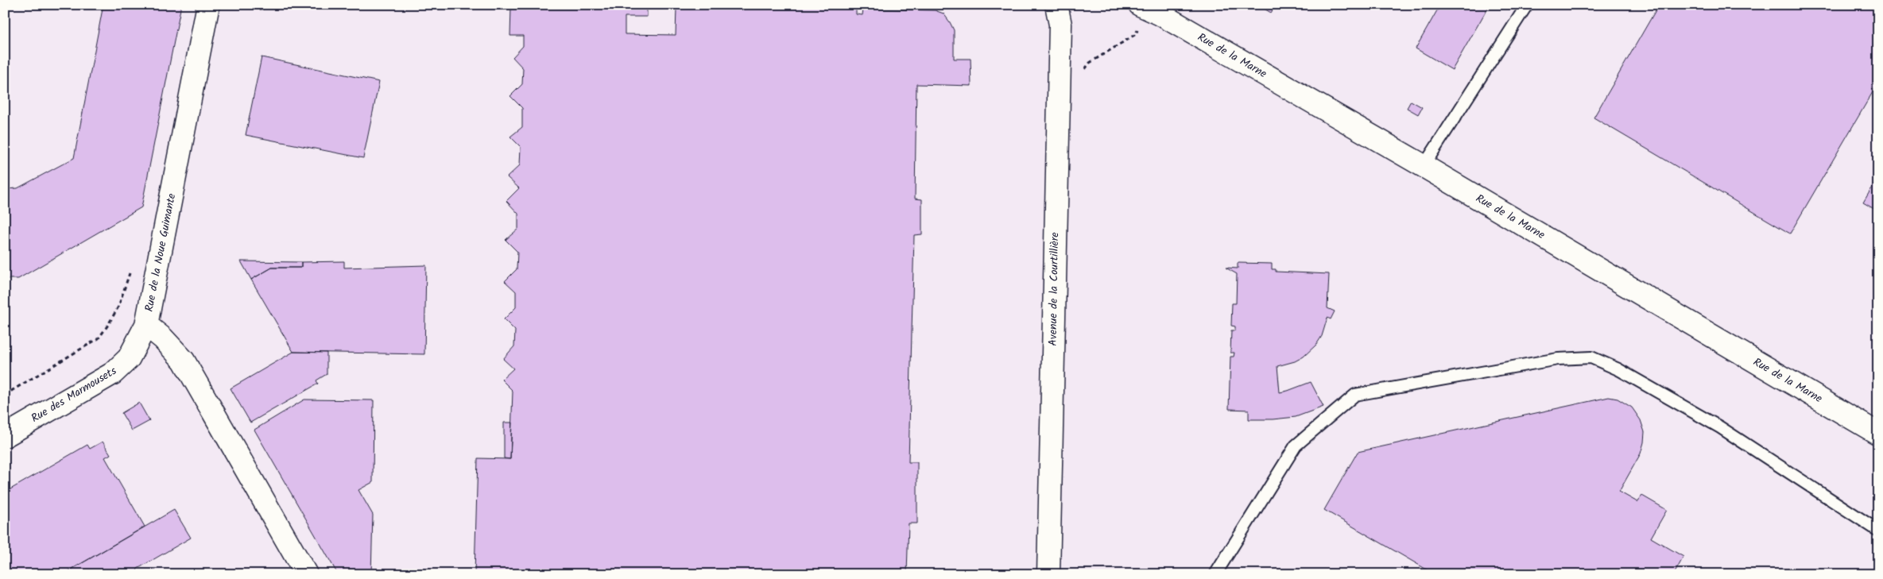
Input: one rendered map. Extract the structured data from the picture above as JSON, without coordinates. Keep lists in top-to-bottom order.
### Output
{
  "streets": {
    "street": [
      "Rue de la Marne",
      "Rue de la Noue Guimante",
      "Avenue de la Courtillière",
      "Rue des Marmousets"
    ]
  },
  "crossings": [
    ["Rue de la Noue Guimante", "Rue des Marmousets"]
  ]
}
